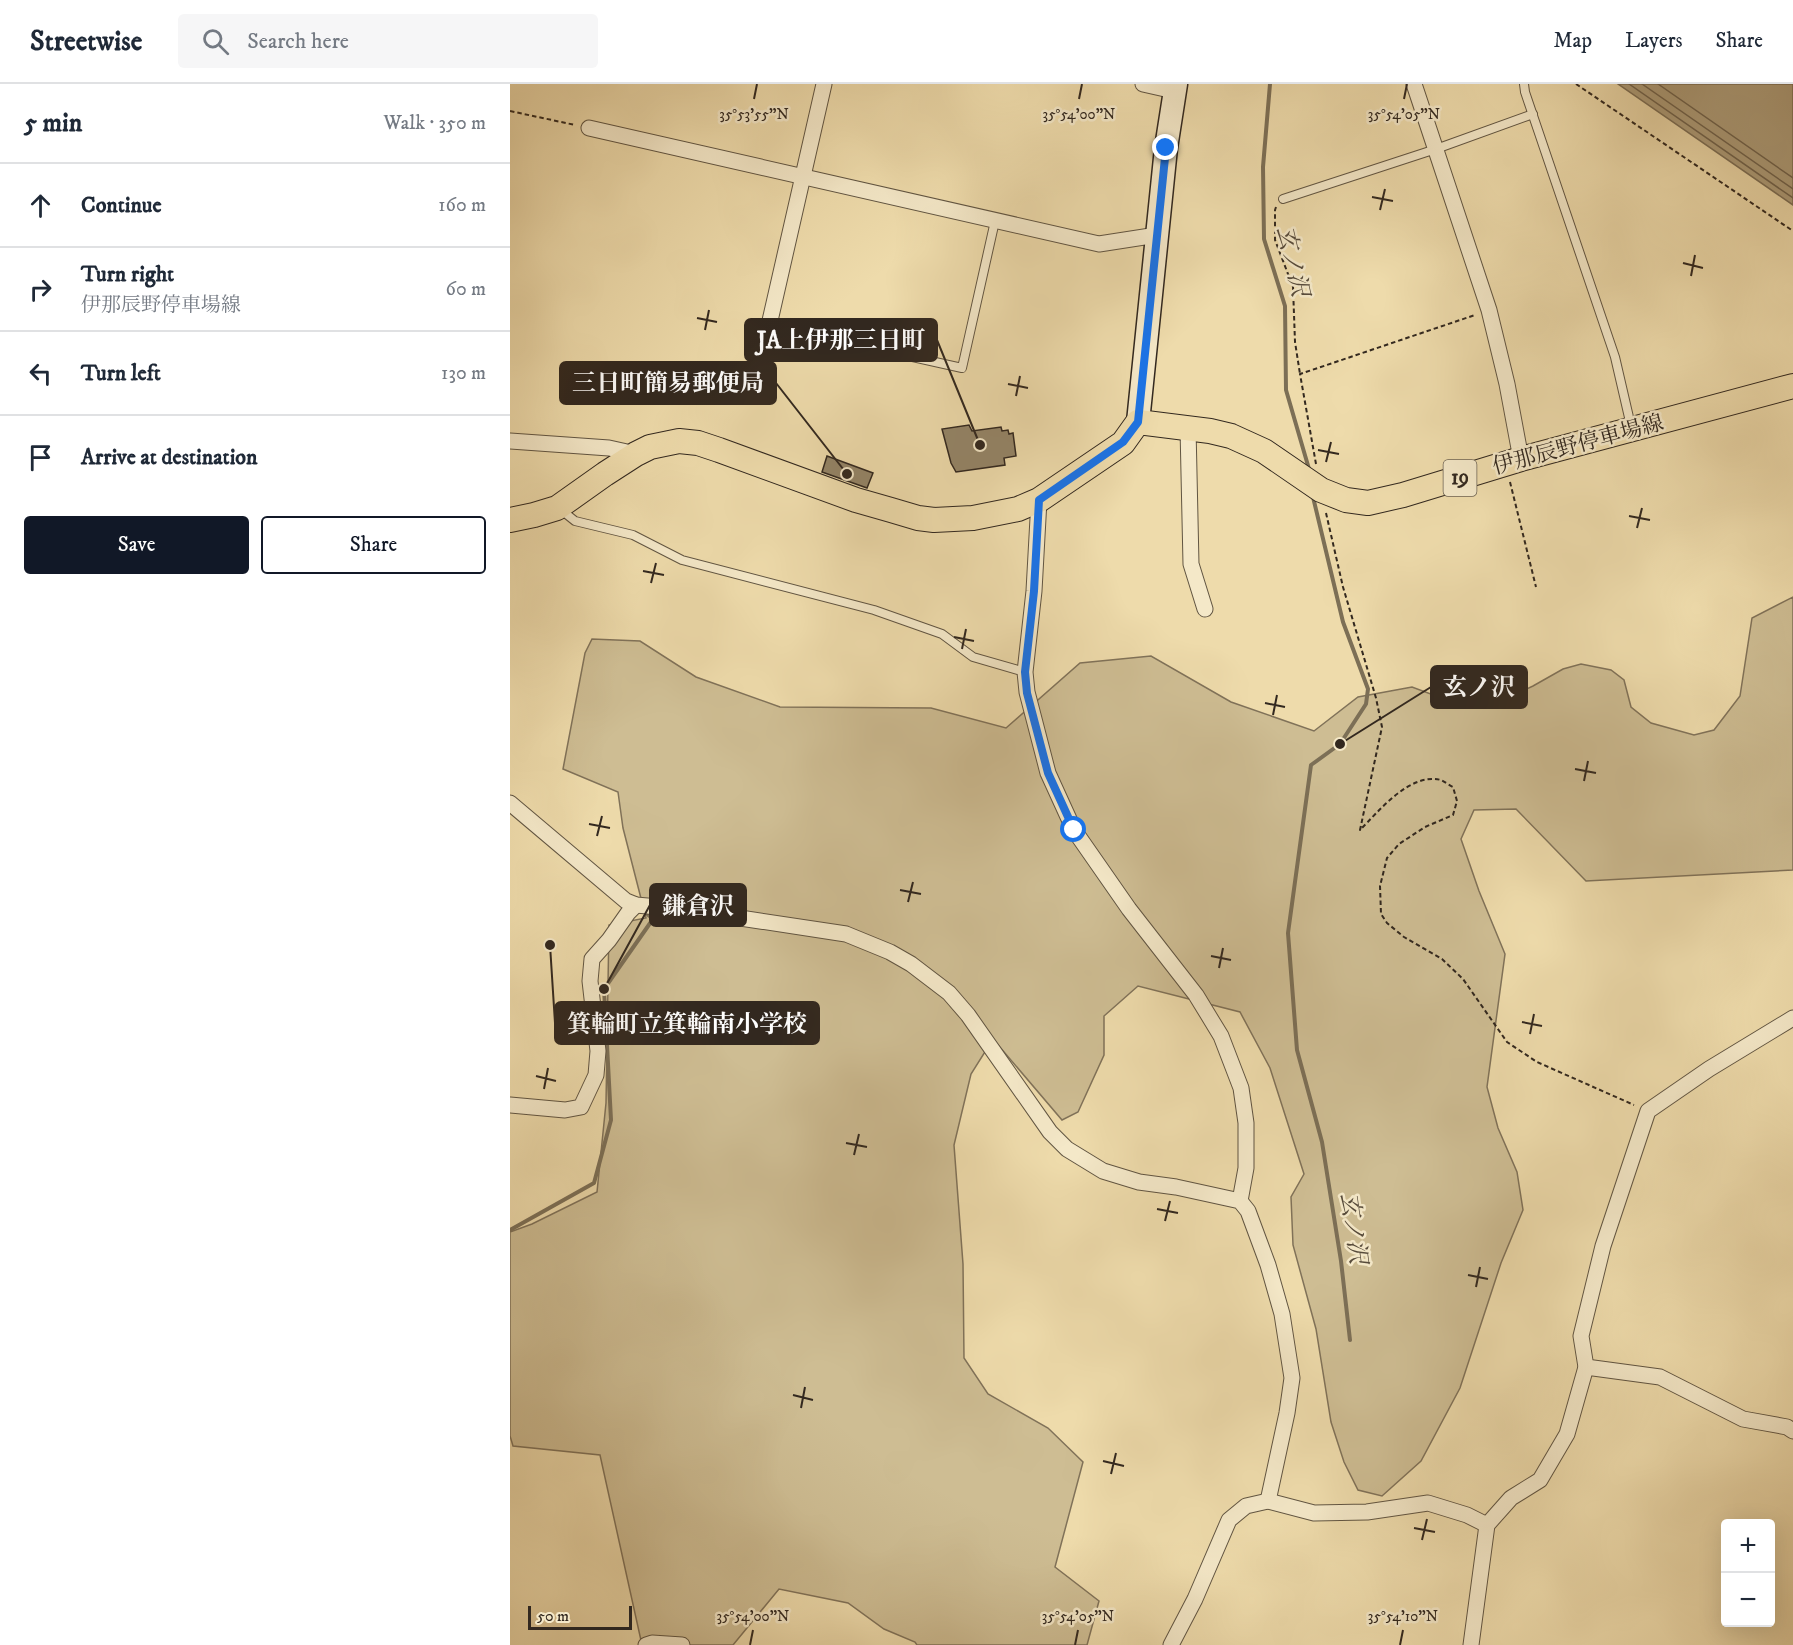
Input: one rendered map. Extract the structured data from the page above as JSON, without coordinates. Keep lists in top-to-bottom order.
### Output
{
  "streets": {
    "main road": ["伊那辰野停車場線", "19"]
  },
  "water": ["玄ノ沢"],
  "places": [
    "JA上伊那三日町",
    "三日町簡易郵便局",
    "玄ノ沢",
    "箕輪町立箕輪南小学校",
    "鎌倉沢"
  ],
  "scale_bar": "50 m",
  "page": {
    "header": "Streetwise",
    "search": "Search here",
    "nav": ["Map", "Layers", "Share"],
    "heading": ["5 min", "Walk · 350 m"],
    "list": [
      ["Continue", "160 m"],
      ["Turn right", "伊那辰野停車場線", "60 m"],
      ["Turn left", "130 m"],
      "Arrive at destination"
    ],
    "buttons": ["Save", "Share"],
    "map_buttons": ["+", "−"],
    "scale": "50 m"
  },
  "coordinates": [
    "35°53'55\"N",
    "35°54'00\"N",
    "35°54'05\"N",
    "35°54'10\"N"
  ]
}
